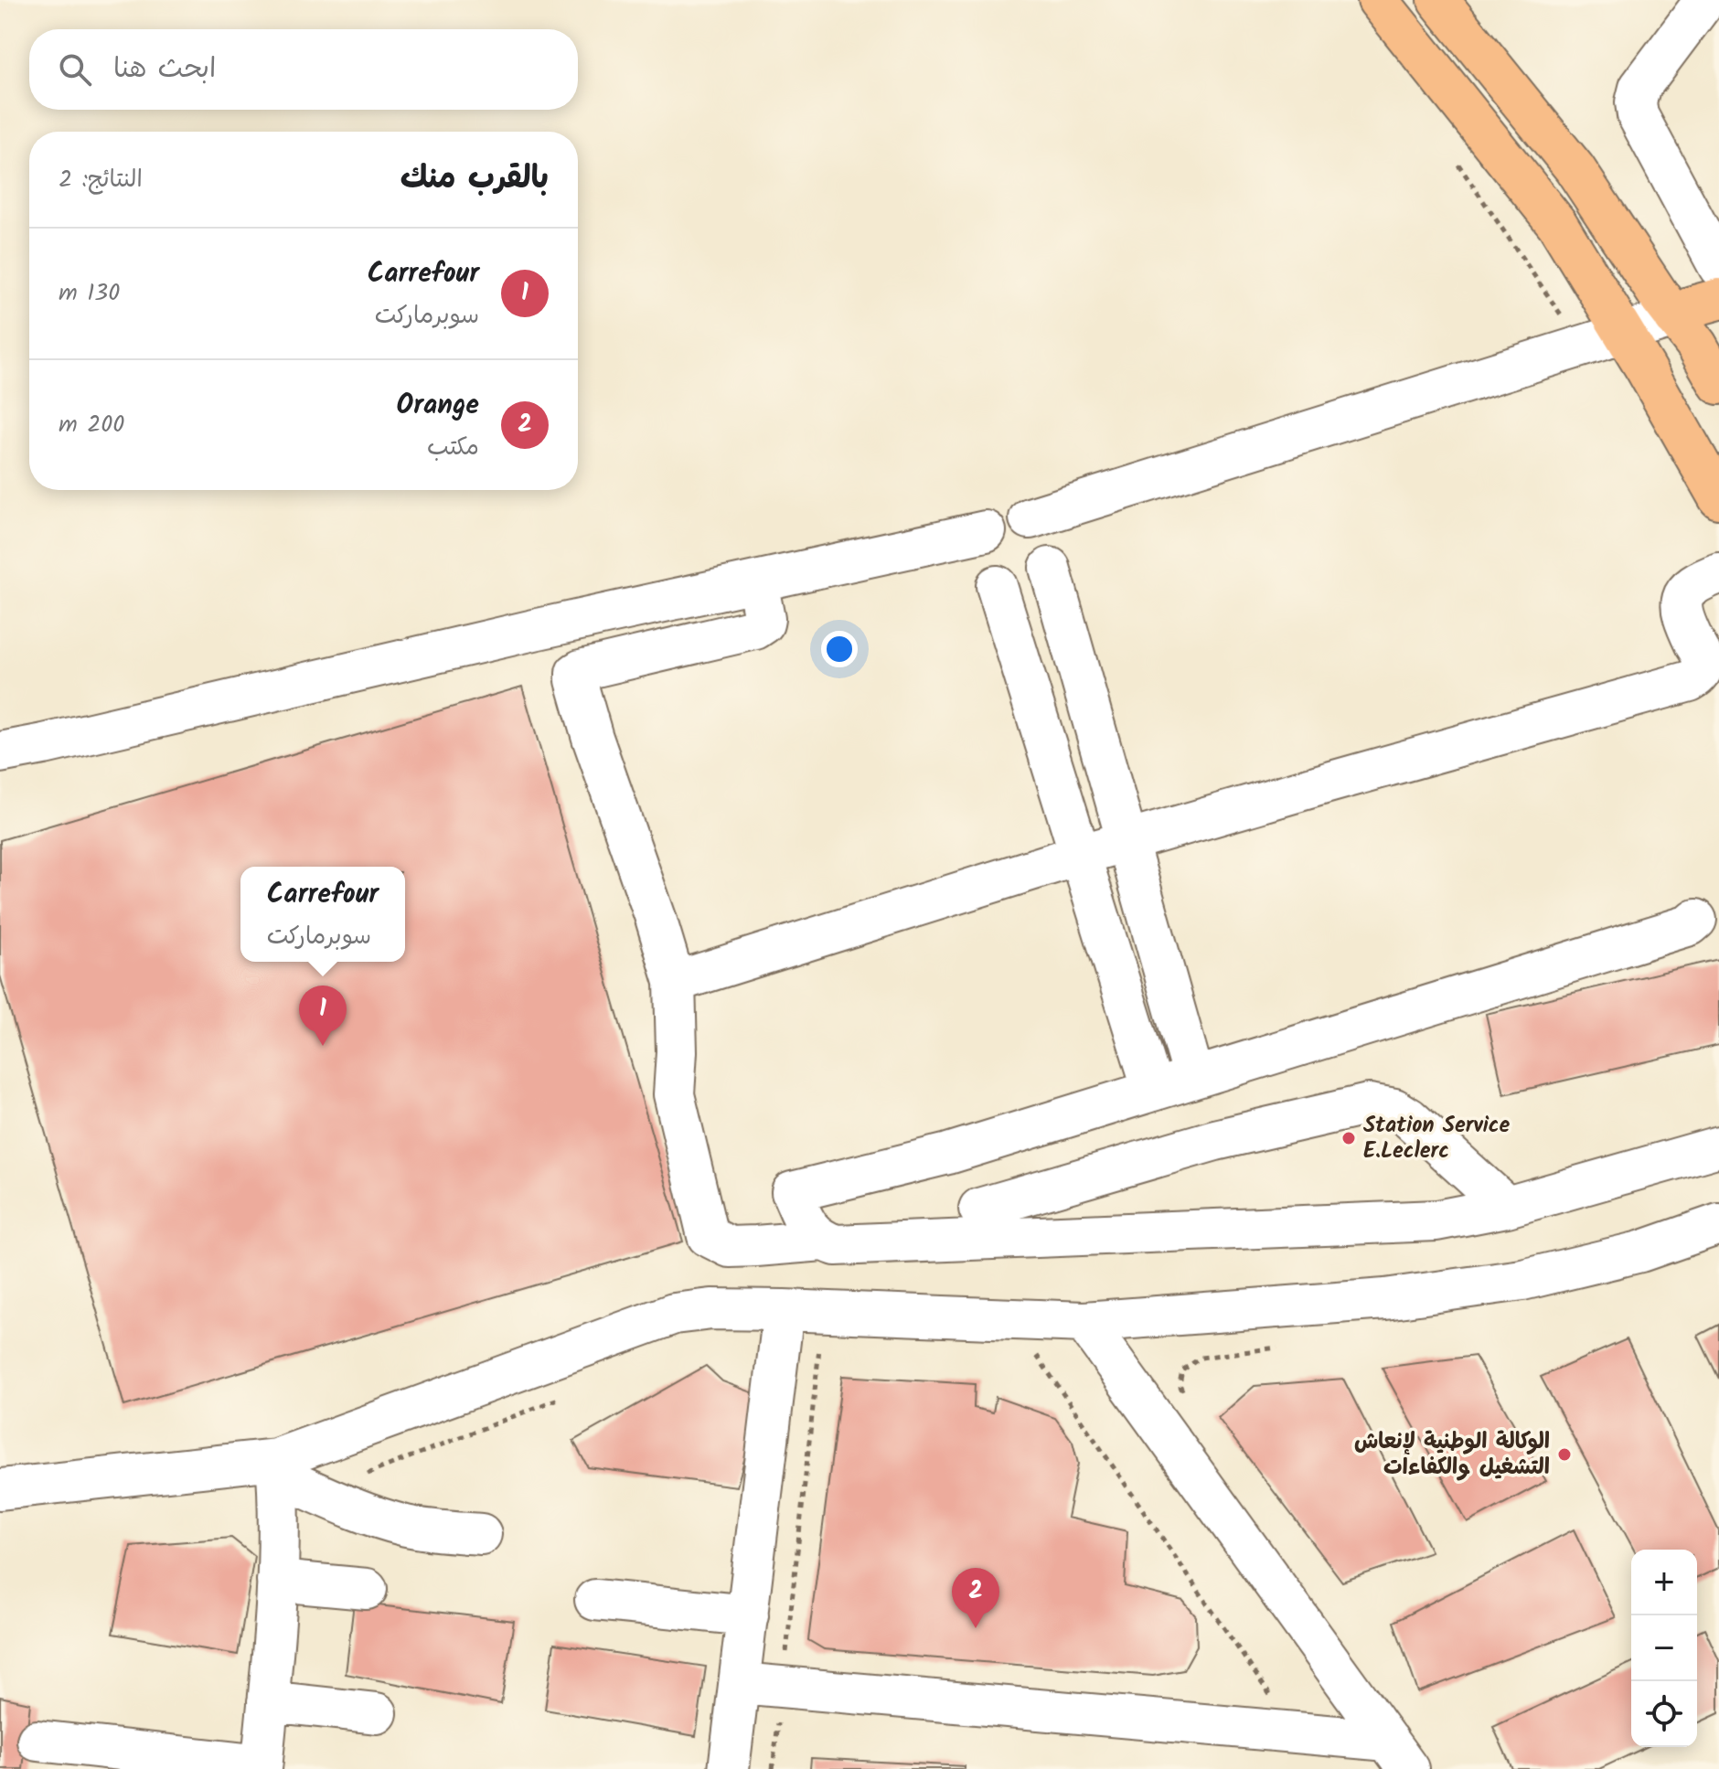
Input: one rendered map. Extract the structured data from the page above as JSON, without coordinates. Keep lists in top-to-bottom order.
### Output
{
  "places": ["Station Service E.Leclerc", "الوكالة الوطنية لإنعاش التشغيل والكفاءات"],
  "page": {
    "search": "ابحث هنا",
    "heading": ["بالقرب منك", "النتائج: 2"],
    "list": [
      {
        "mark": "1",
        "name": "Carrefour",
        "note": "سوبرماركت",
        "value": "130 m"
      },
      {
        "mark": "2",
        "name": "Orange",
        "note": "مكتب",
        "value": "200 m"
      }
    ],
    "popup": ["Carrefour", "سوبرماركت"],
    "pins": ["1", "2"],
    "map_buttons": ["+", "−"]
  }
}
